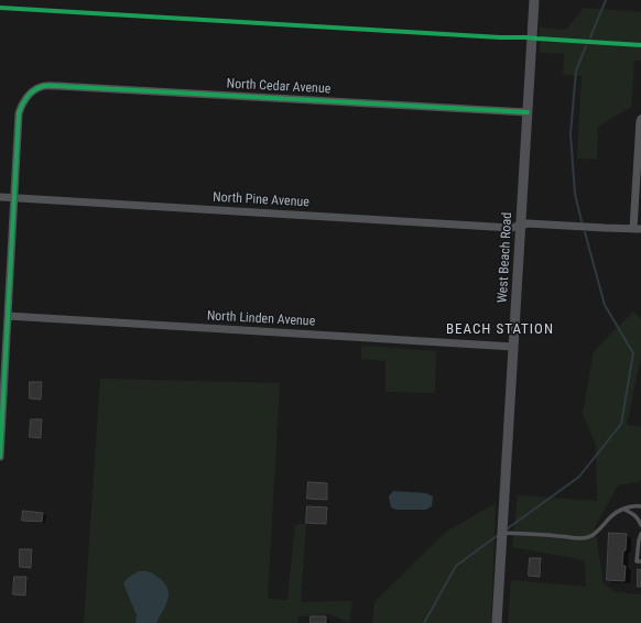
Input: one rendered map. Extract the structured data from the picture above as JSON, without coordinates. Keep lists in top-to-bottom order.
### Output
{
  "streets": {
    "street": [
      "North Cedar Avenue",
      "North Pine Avenue",
      "West Beach Road",
      "North Linden Avenue"
    ]
  },
  "crossings": [
    ["North Cedar Avenue", "North Pine Avenue"],
    ["North Cedar Avenue", "West Beach Road"],
    ["North Pine Avenue", "West Beach Road"],
    ["West Beach Road", "North Linden Avenue"]
  ],
  "districts": ["BEACH STATION"]
}
